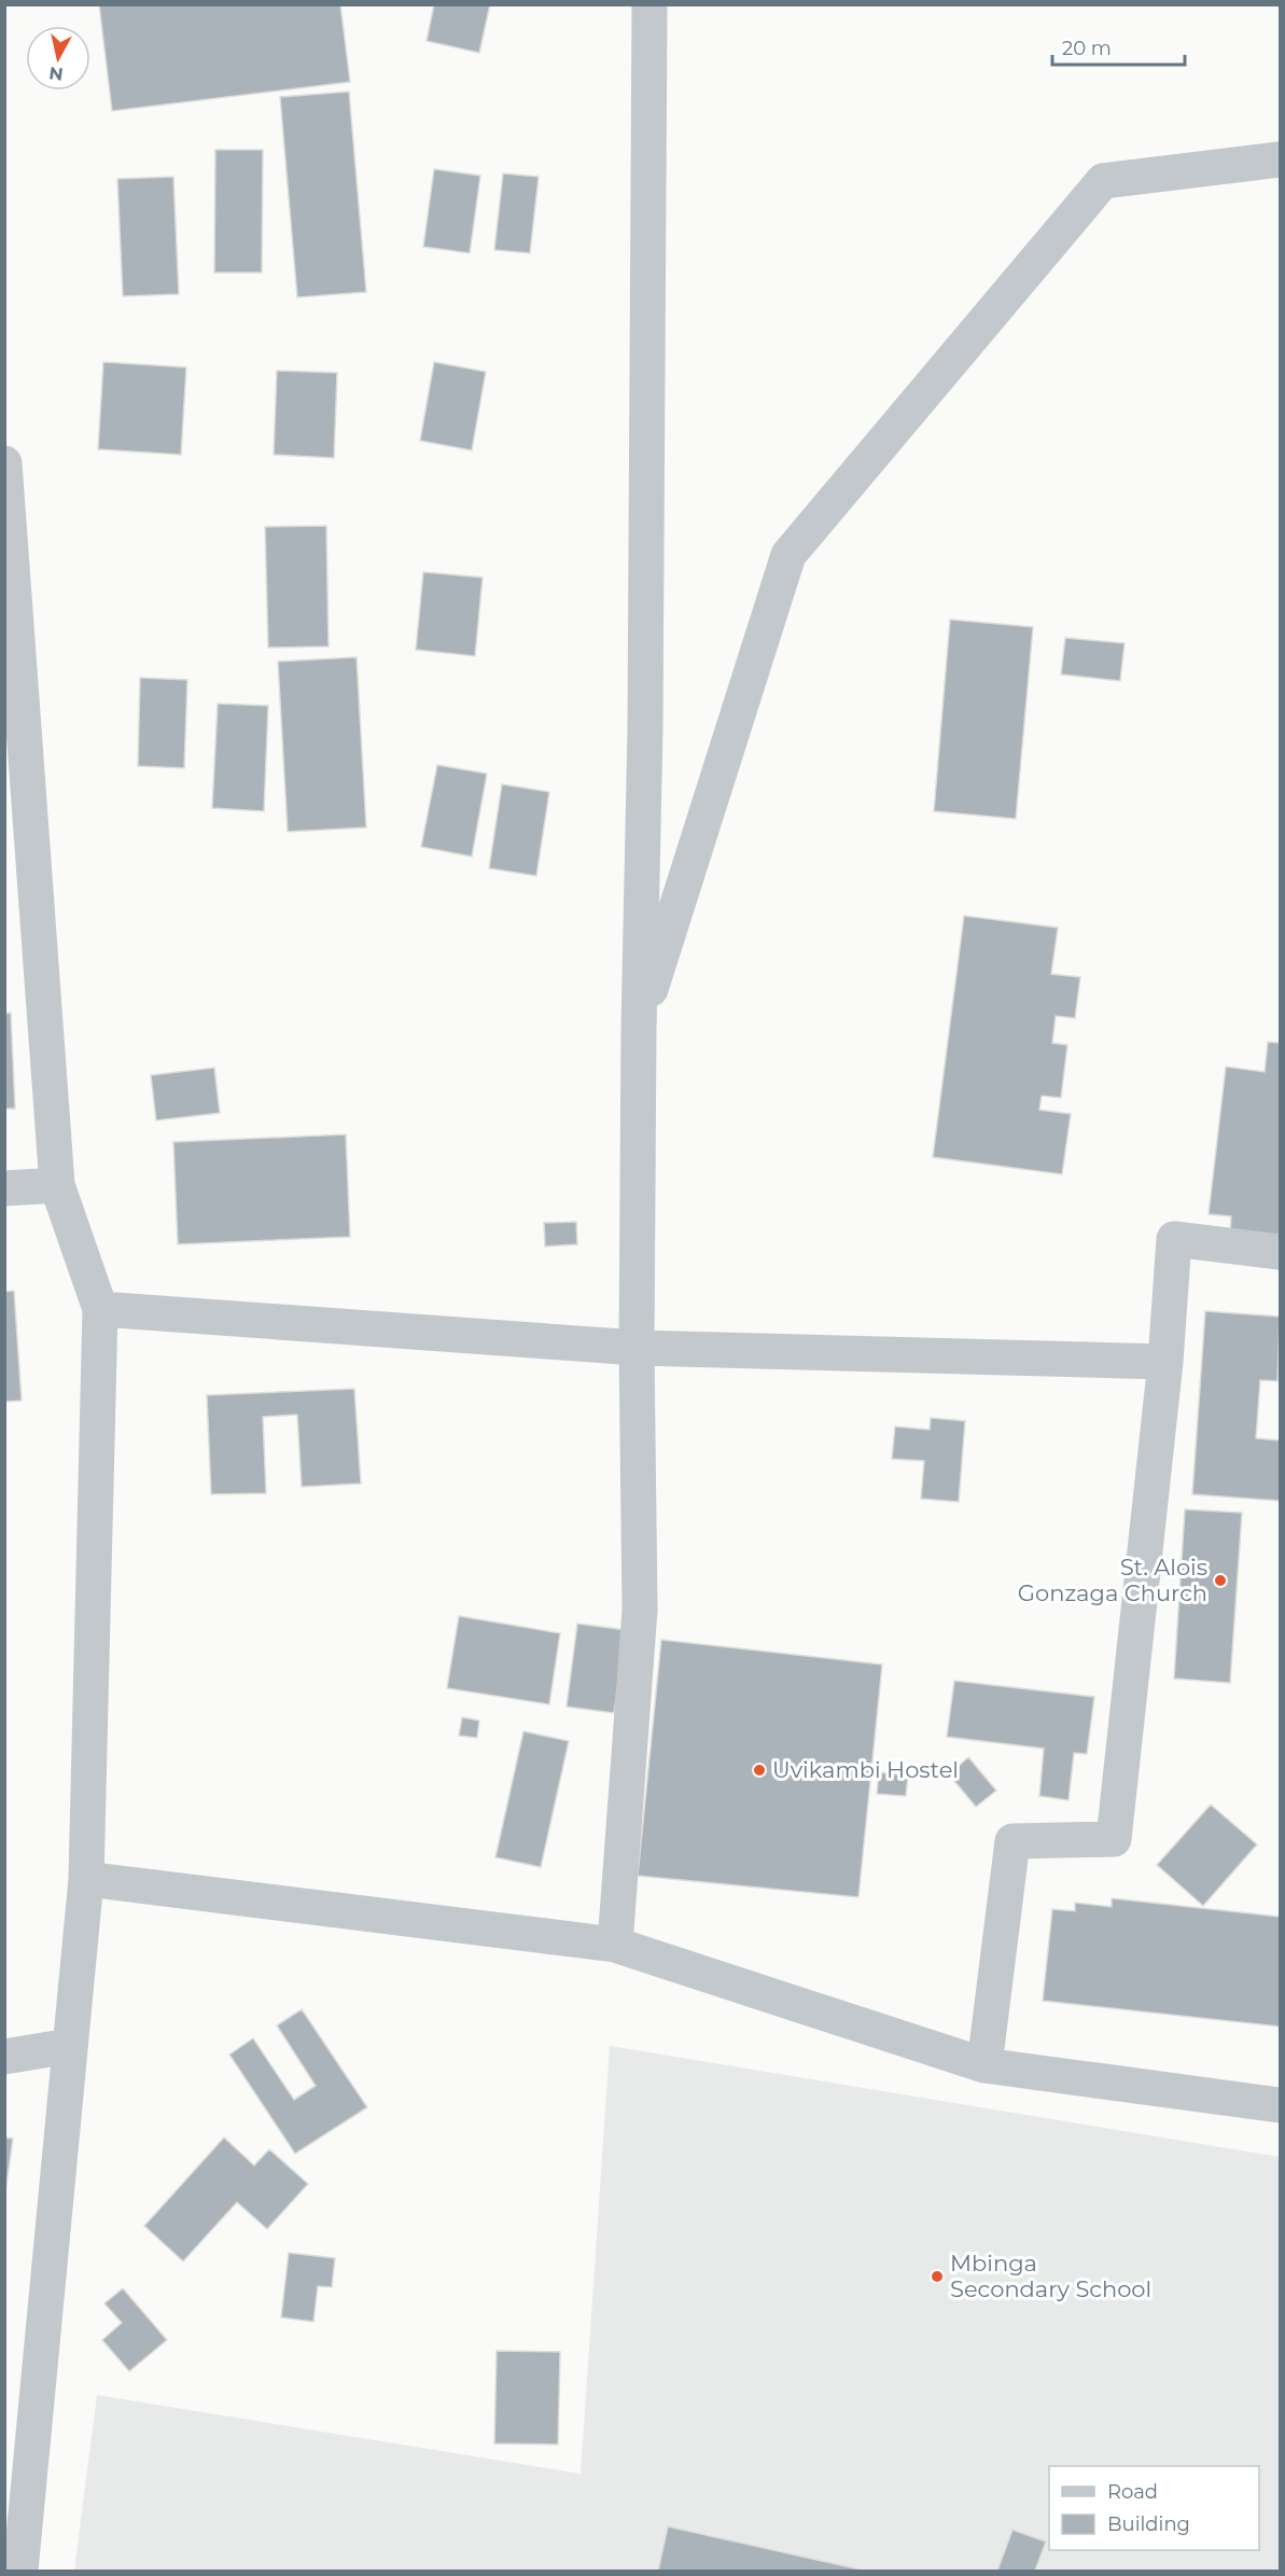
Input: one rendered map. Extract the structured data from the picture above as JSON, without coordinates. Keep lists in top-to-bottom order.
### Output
{
  "places": ["St. Alois Gonzaga Church", "Uvikambi Hostel", "Mbinga Secondary School"],
  "legend": ["Road", "Building"],
  "scale_bar": "20 m",
  "north": "bottom"
}
